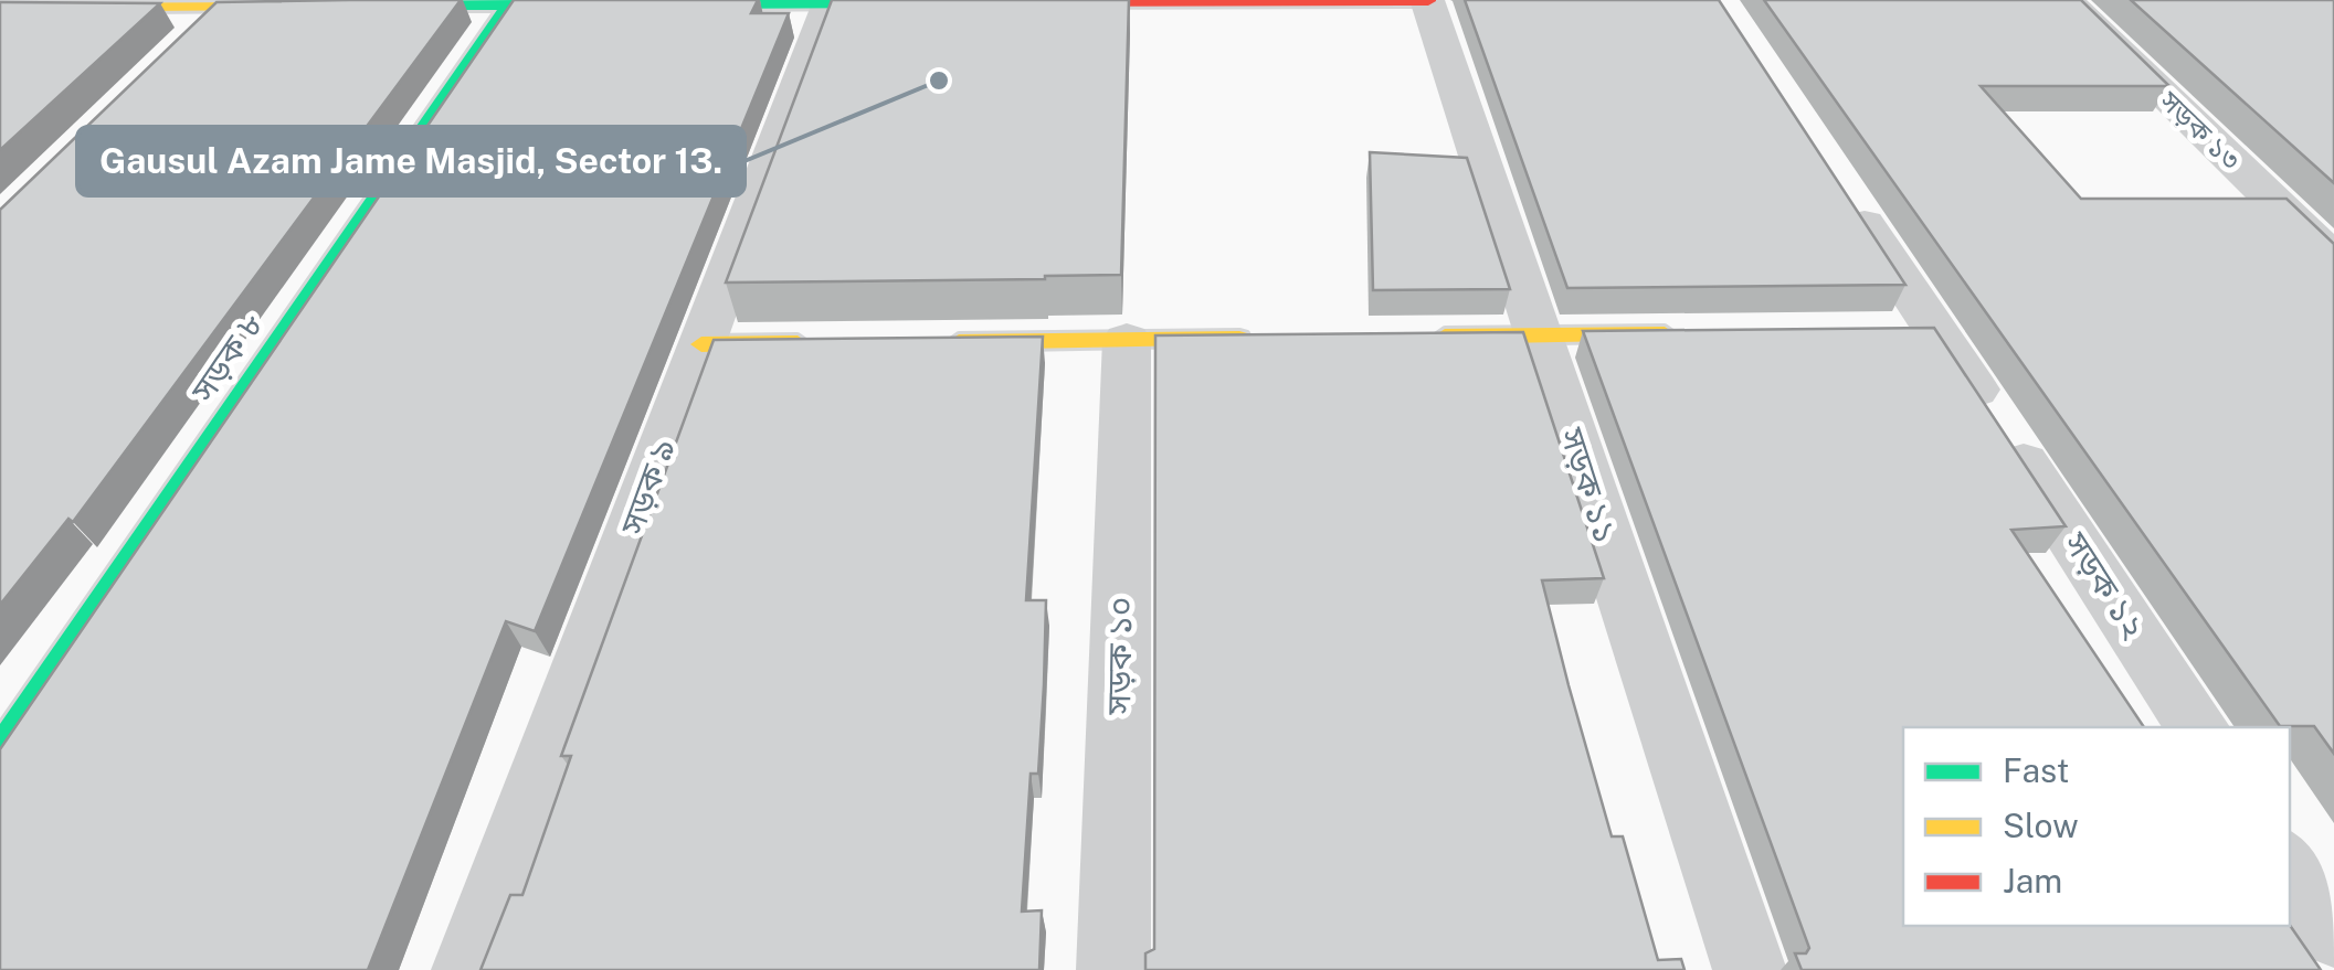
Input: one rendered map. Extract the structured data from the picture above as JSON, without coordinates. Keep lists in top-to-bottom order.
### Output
{
  "streets": {
    "street": [
      "সড়ক ১৩",
      "সড়ক ৮",
      "সড়ক ১১",
      "সড়ক ৯",
      "সড়ক ১২",
      "সড়ক ১০"
    ]
  },
  "places": ["Gausul Azam Jame Masjid, Sector 13."],
  "legend": ["Fast", "Slow", "Jam"]
}
